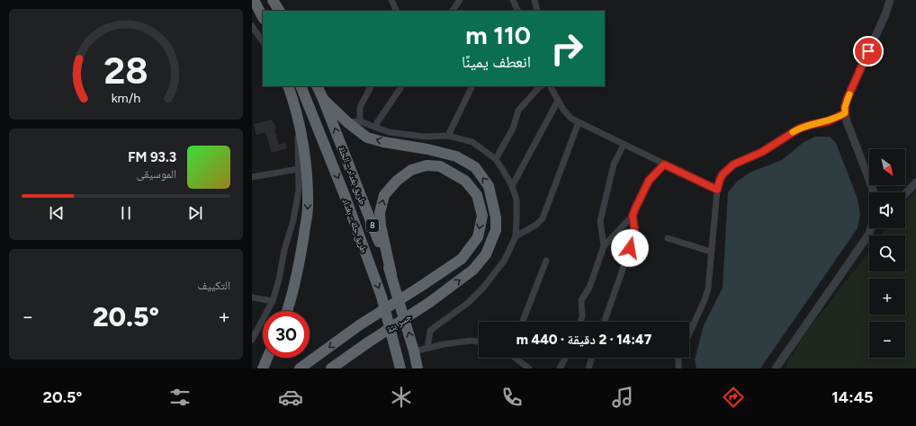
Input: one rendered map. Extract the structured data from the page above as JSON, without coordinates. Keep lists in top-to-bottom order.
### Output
{
  "streets": {
    "highway": [
      "طريق بغداد - الحلة",
      "طريق حلة - بغداد",
      "8",
      "جسر بتة"
    ]
  },
  "crossings": [
    ["طريق بغداد - الحلة", "جسر بتة"]
  ],
  "north": "bottom right",
  "page": {
    "turn": ["110 m", "انعطف يمينًا"],
    "song": ["93.3 FM", "الموسيقى"],
    "map_buttons": ["+", "−"],
    "tile": "التكييف",
    "heat": ["−", "20.5°", "+"],
    "limit": "30",
    "trip": "14:47 · 2 دقيقة · 440 m",
    "tabs": ["14:45", "20.5°"],
    "gauge": ["28", "km/h"]
  }
}
